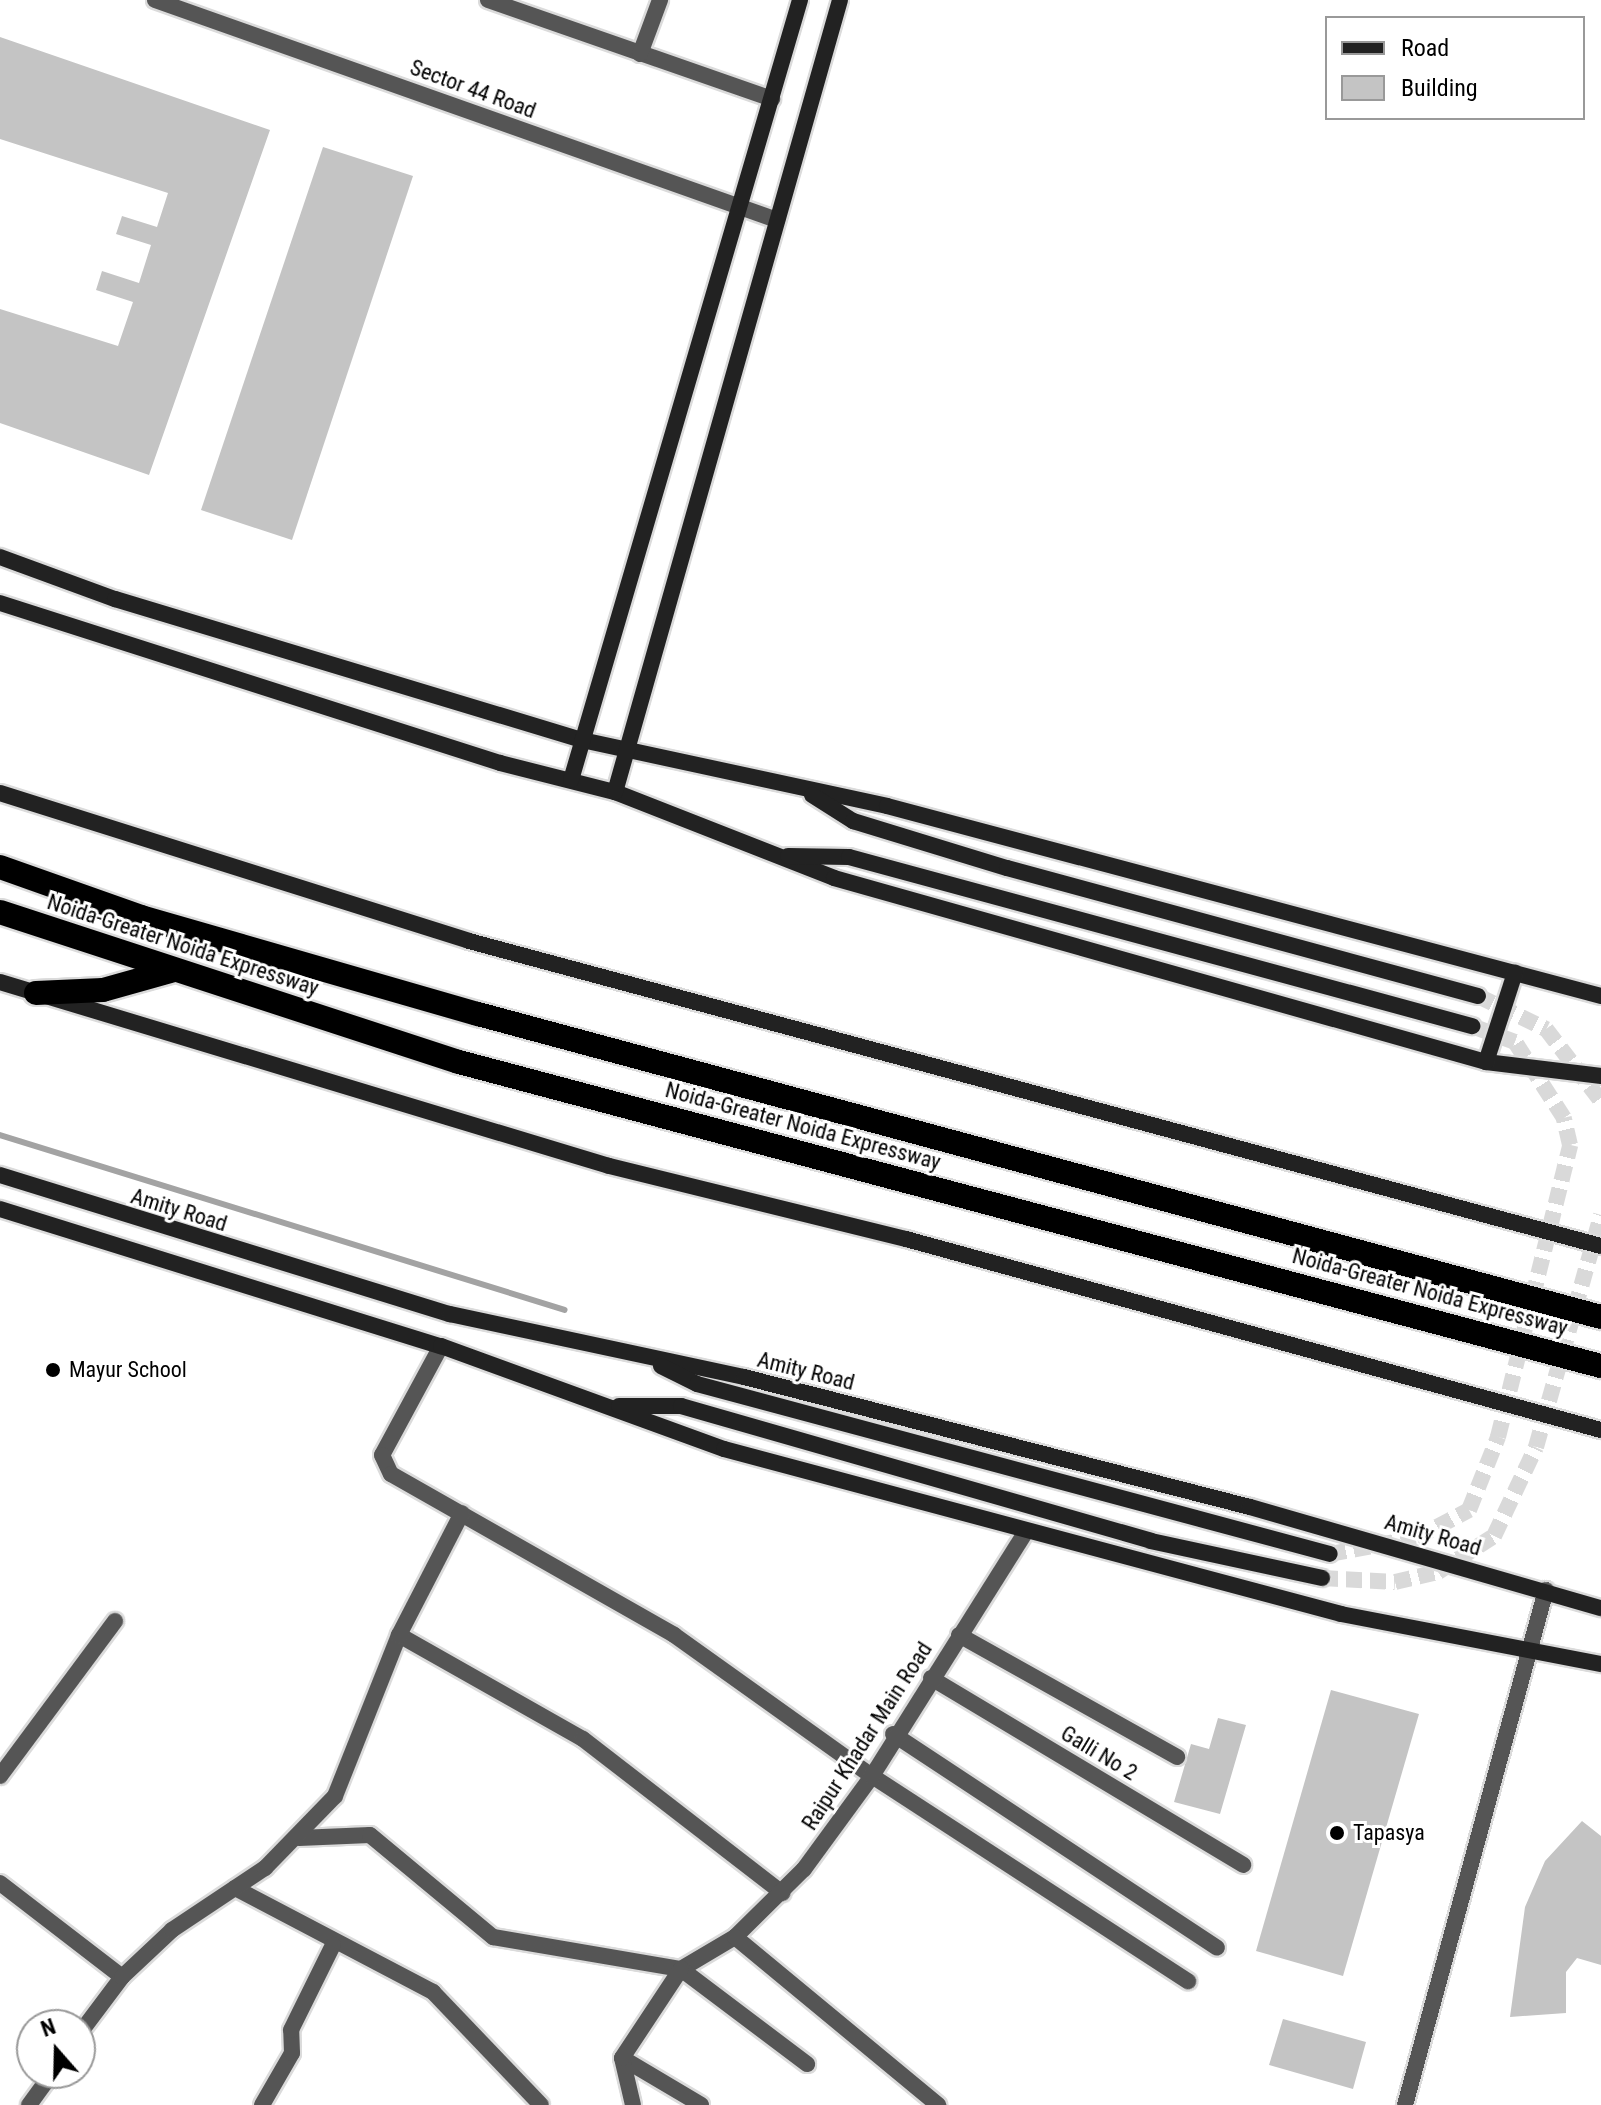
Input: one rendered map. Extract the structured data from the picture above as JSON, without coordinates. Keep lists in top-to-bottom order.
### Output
{
  "streets": {
    "highway": ["Noida-Greater Noida Expressway"],
    "street": [
      "Sector 44 Road",
      "Amity Road",
      "Raipur Khadar Main Road",
      "Galli No 2"
    ]
  },
  "crossings": [
    ["Raipur Khadar Main Road", "Galli No 2"]
  ],
  "places": ["Mayur School", "Tapasya"],
  "legend": ["Road", "Building"],
  "north": "top"
}
